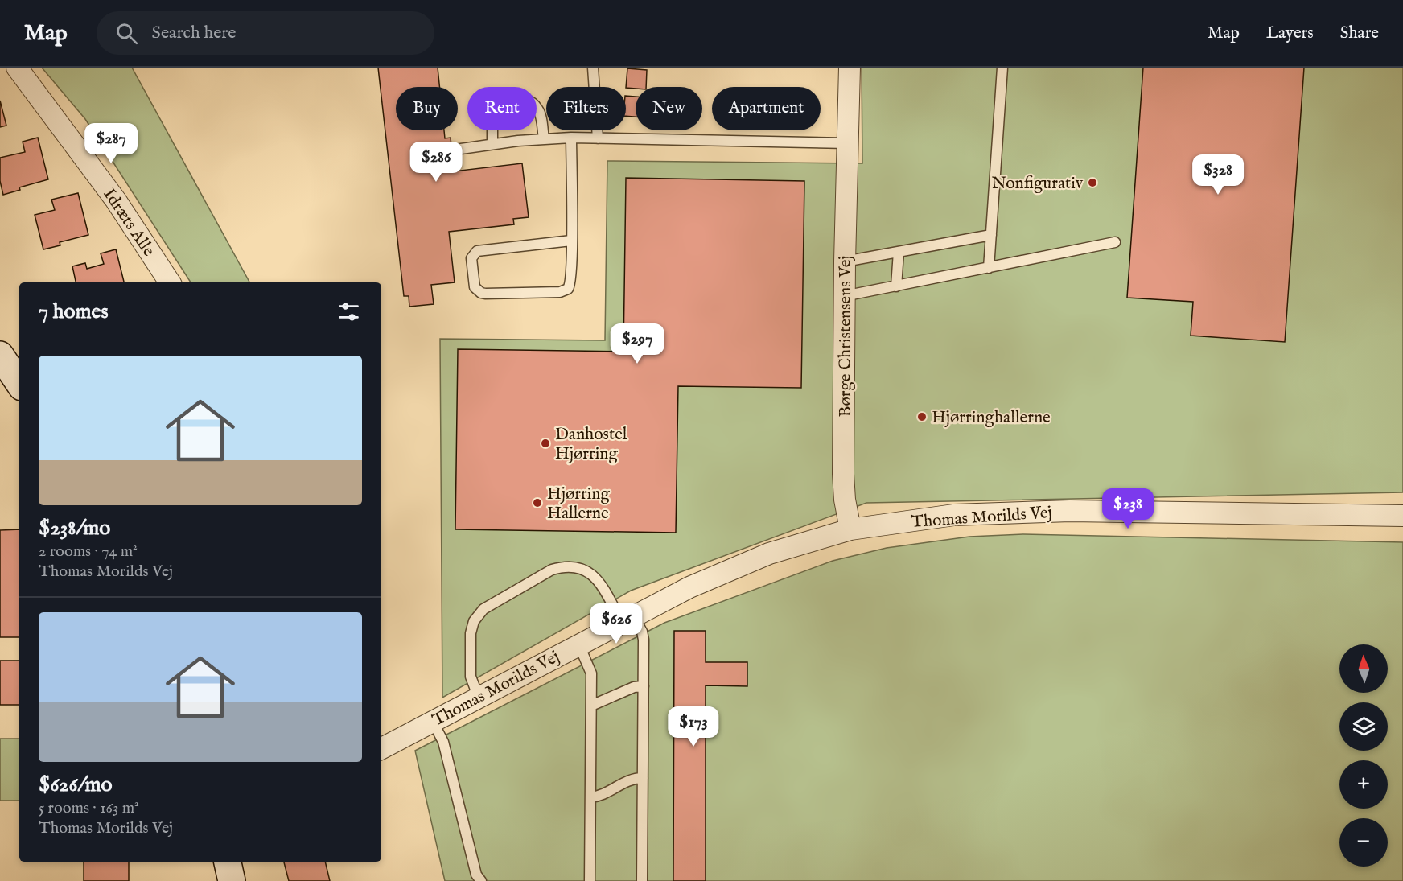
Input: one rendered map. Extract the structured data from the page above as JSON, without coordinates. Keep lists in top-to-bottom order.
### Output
{
  "streets": {
    "street": ["Idræts Alle", "Børge Christensens Vej", "Thomas Morilds Vej"]
  },
  "crossings": [
    ["Børge Christensens Vej", "Thomas Morilds Vej"]
  ],
  "places": [
    "Nonfigurativ",
    "Hjørringhallerne",
    "Danhostel Hjørring",
    "Hjørring Hallerne"
  ],
  "north": "top",
  "page": {
    "header": "Map",
    "search": "Search here",
    "nav": ["Map", "Layers", "Share"],
    "chip": [
      "Buy",
      "Rent",
      "Filters",
      "New",
      "Apartment"
    ],
    "price": [
      "$287",
      "$286",
      "$328",
      "$297",
      "$238",
      "$626",
      "$173"
    ],
    "heading": "7 homes",
    "list": [
      {
        "name": "$238/mo",
        "note": "2 rooms · 74 m² · Thomas Morilds Vej"
      },
      {
        "name": "$626/mo",
        "note": "5 rooms · 163 m² · Thomas Morilds Vej"
      }
    ],
    "map_buttons": ["+", "−"]
  }
}
